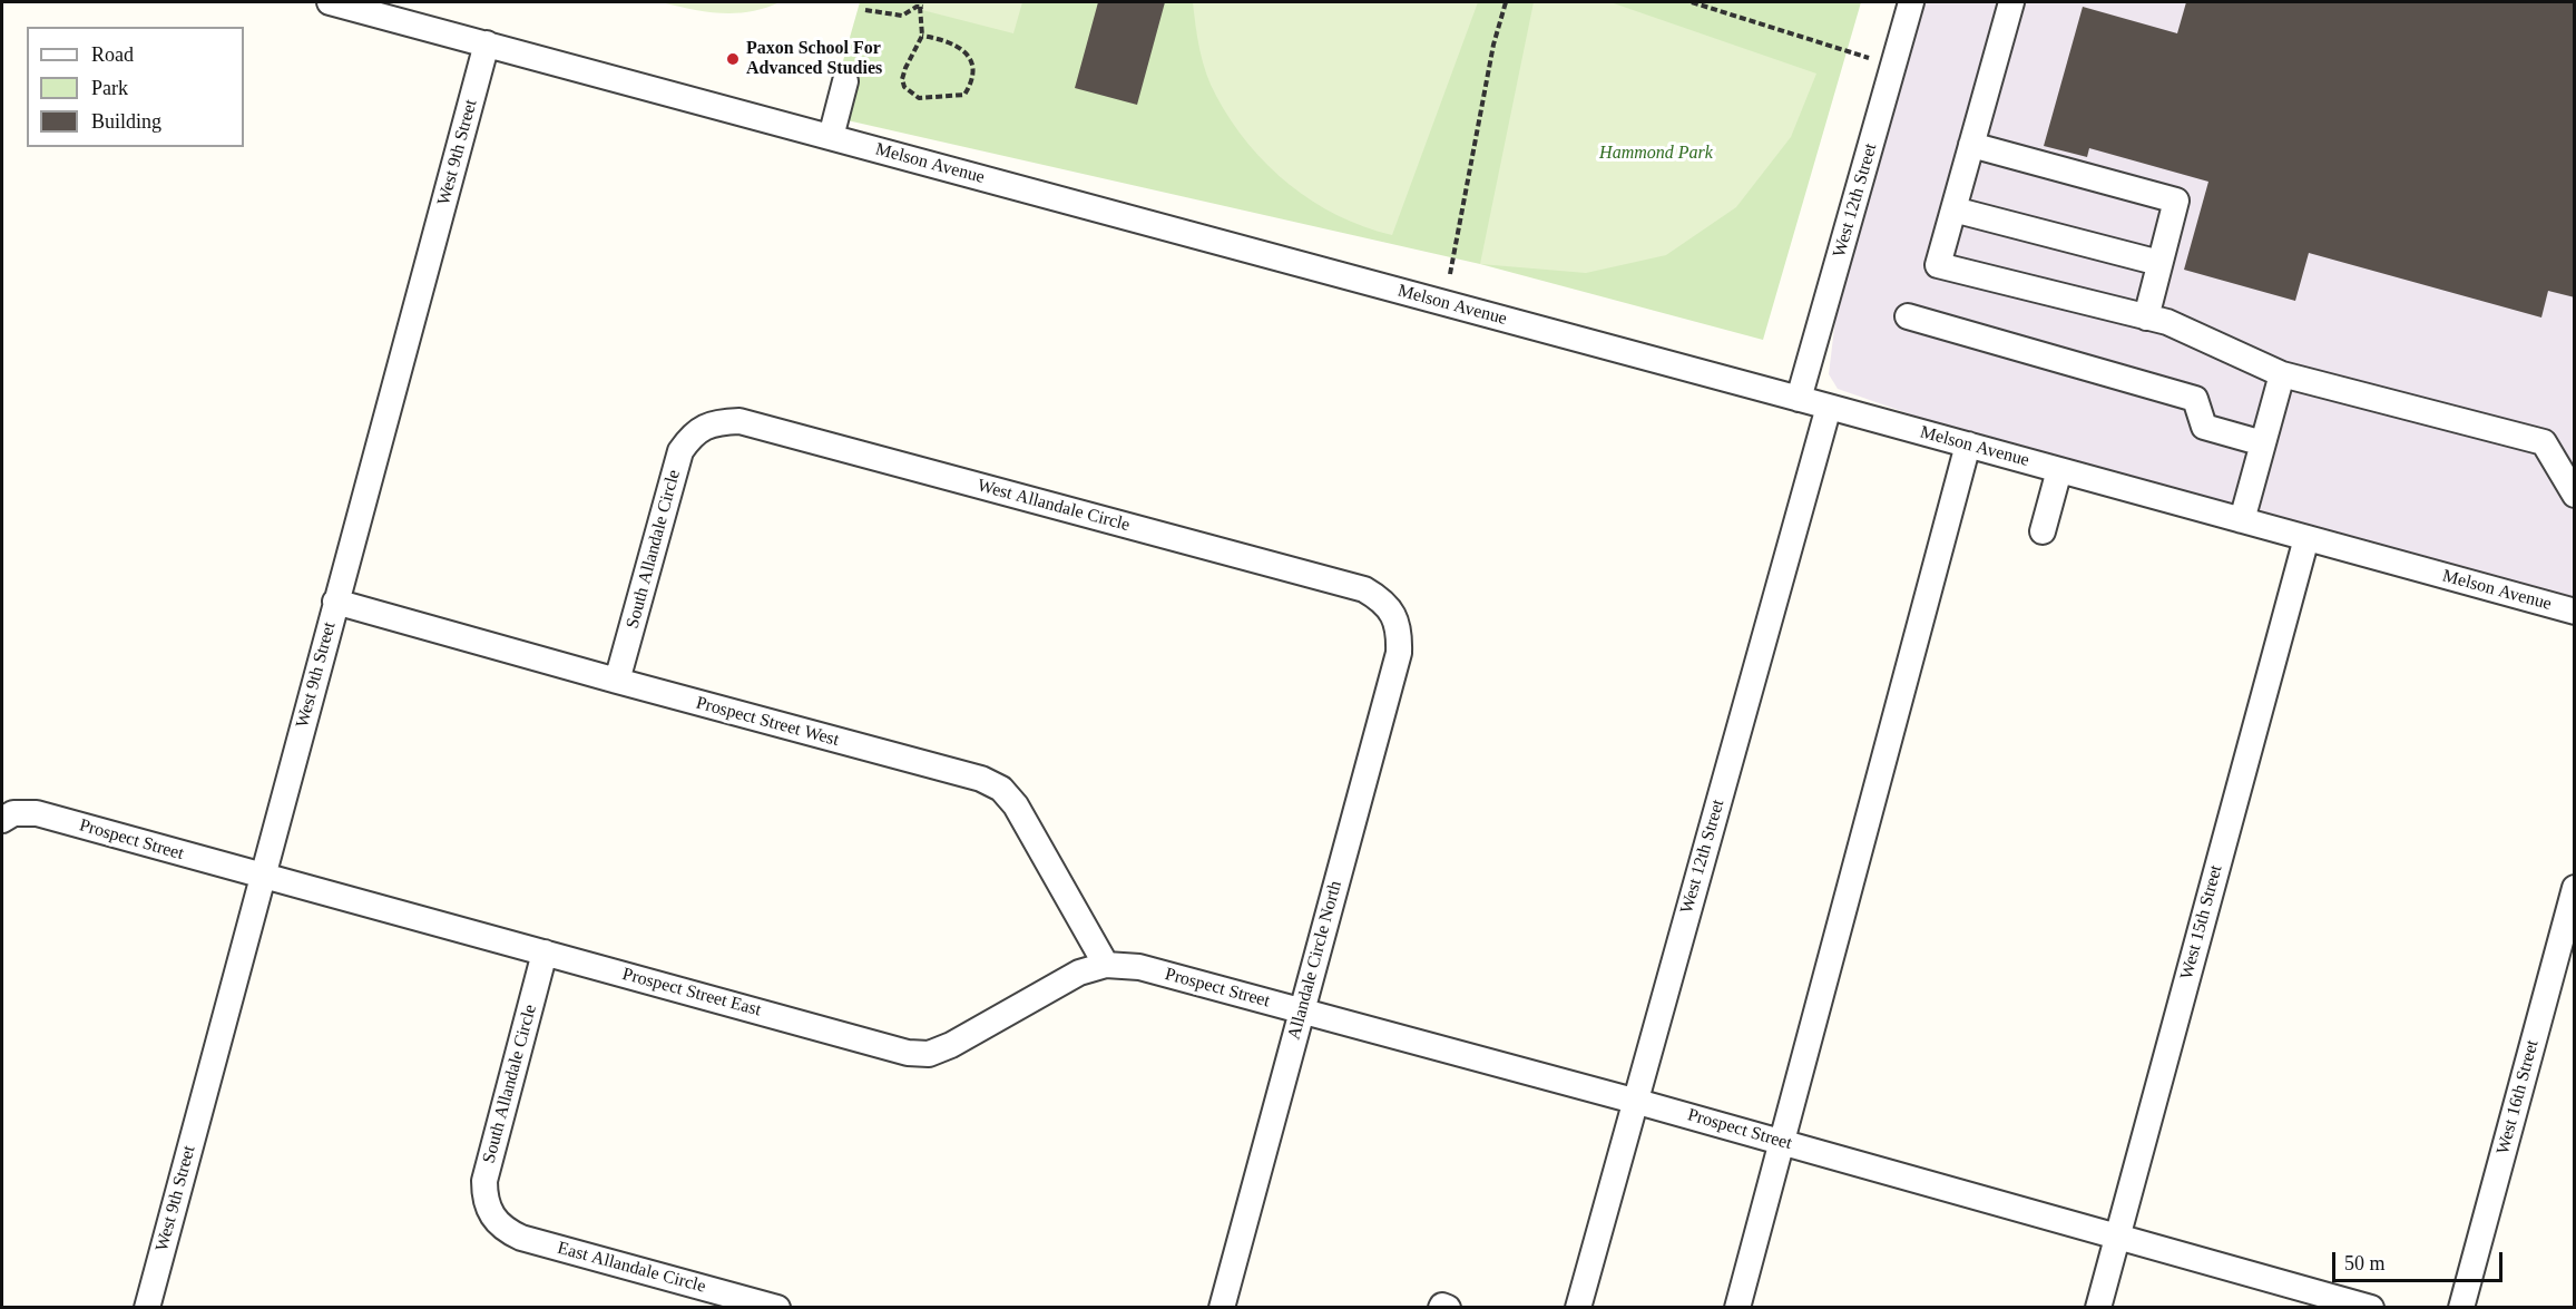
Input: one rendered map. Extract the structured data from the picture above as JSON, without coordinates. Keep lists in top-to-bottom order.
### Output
{
  "streets": {
    "street": [
      "West 9th Street",
      "Melson Avenue",
      "West 12th Street",
      "West Allandale Circle",
      "South Allandale Circle",
      "Prospect Street West",
      "Prospect Street",
      "West 15th Street",
      "Allandale Circle North",
      "Prospect Street East",
      "West 16th Street",
      "East Allandale Circle"
    ]
  },
  "crossings": [
    ["West 9th Street", "Melson Avenue"],
    ["West 9th Street", "Prospect Street West"],
    ["West 9th Street", "Prospect Street"],
    ["West 9th Street", "Prospect Street East"],
    ["Melson Avenue", "West 12th Street"],
    ["Melson Avenue", "West 15th Street"],
    ["West 12th Street", "Prospect Street"],
    ["West Allandale Circle", "South Allandale Circle"],
    ["West Allandale Circle", "Allandale Circle North"],
    ["South Allandale Circle", "Prospect Street West"],
    ["South Allandale Circle", "Prospect Street East"],
    ["South Allandale Circle", "East Allandale Circle"],
    ["Prospect Street West", "Prospect Street"],
    ["Prospect Street West", "Prospect Street East"],
    ["Prospect Street", "West 15th Street"],
    ["Prospect Street", "Allandale Circle North"],
    ["Prospect Street", "Prospect Street East"]
  ],
  "parks": ["Hammond Park"],
  "places": ["Paxon School For Advanced Studies"],
  "legend": ["Road", "Park", "Building"],
  "scale_bar": "50 m"
}
